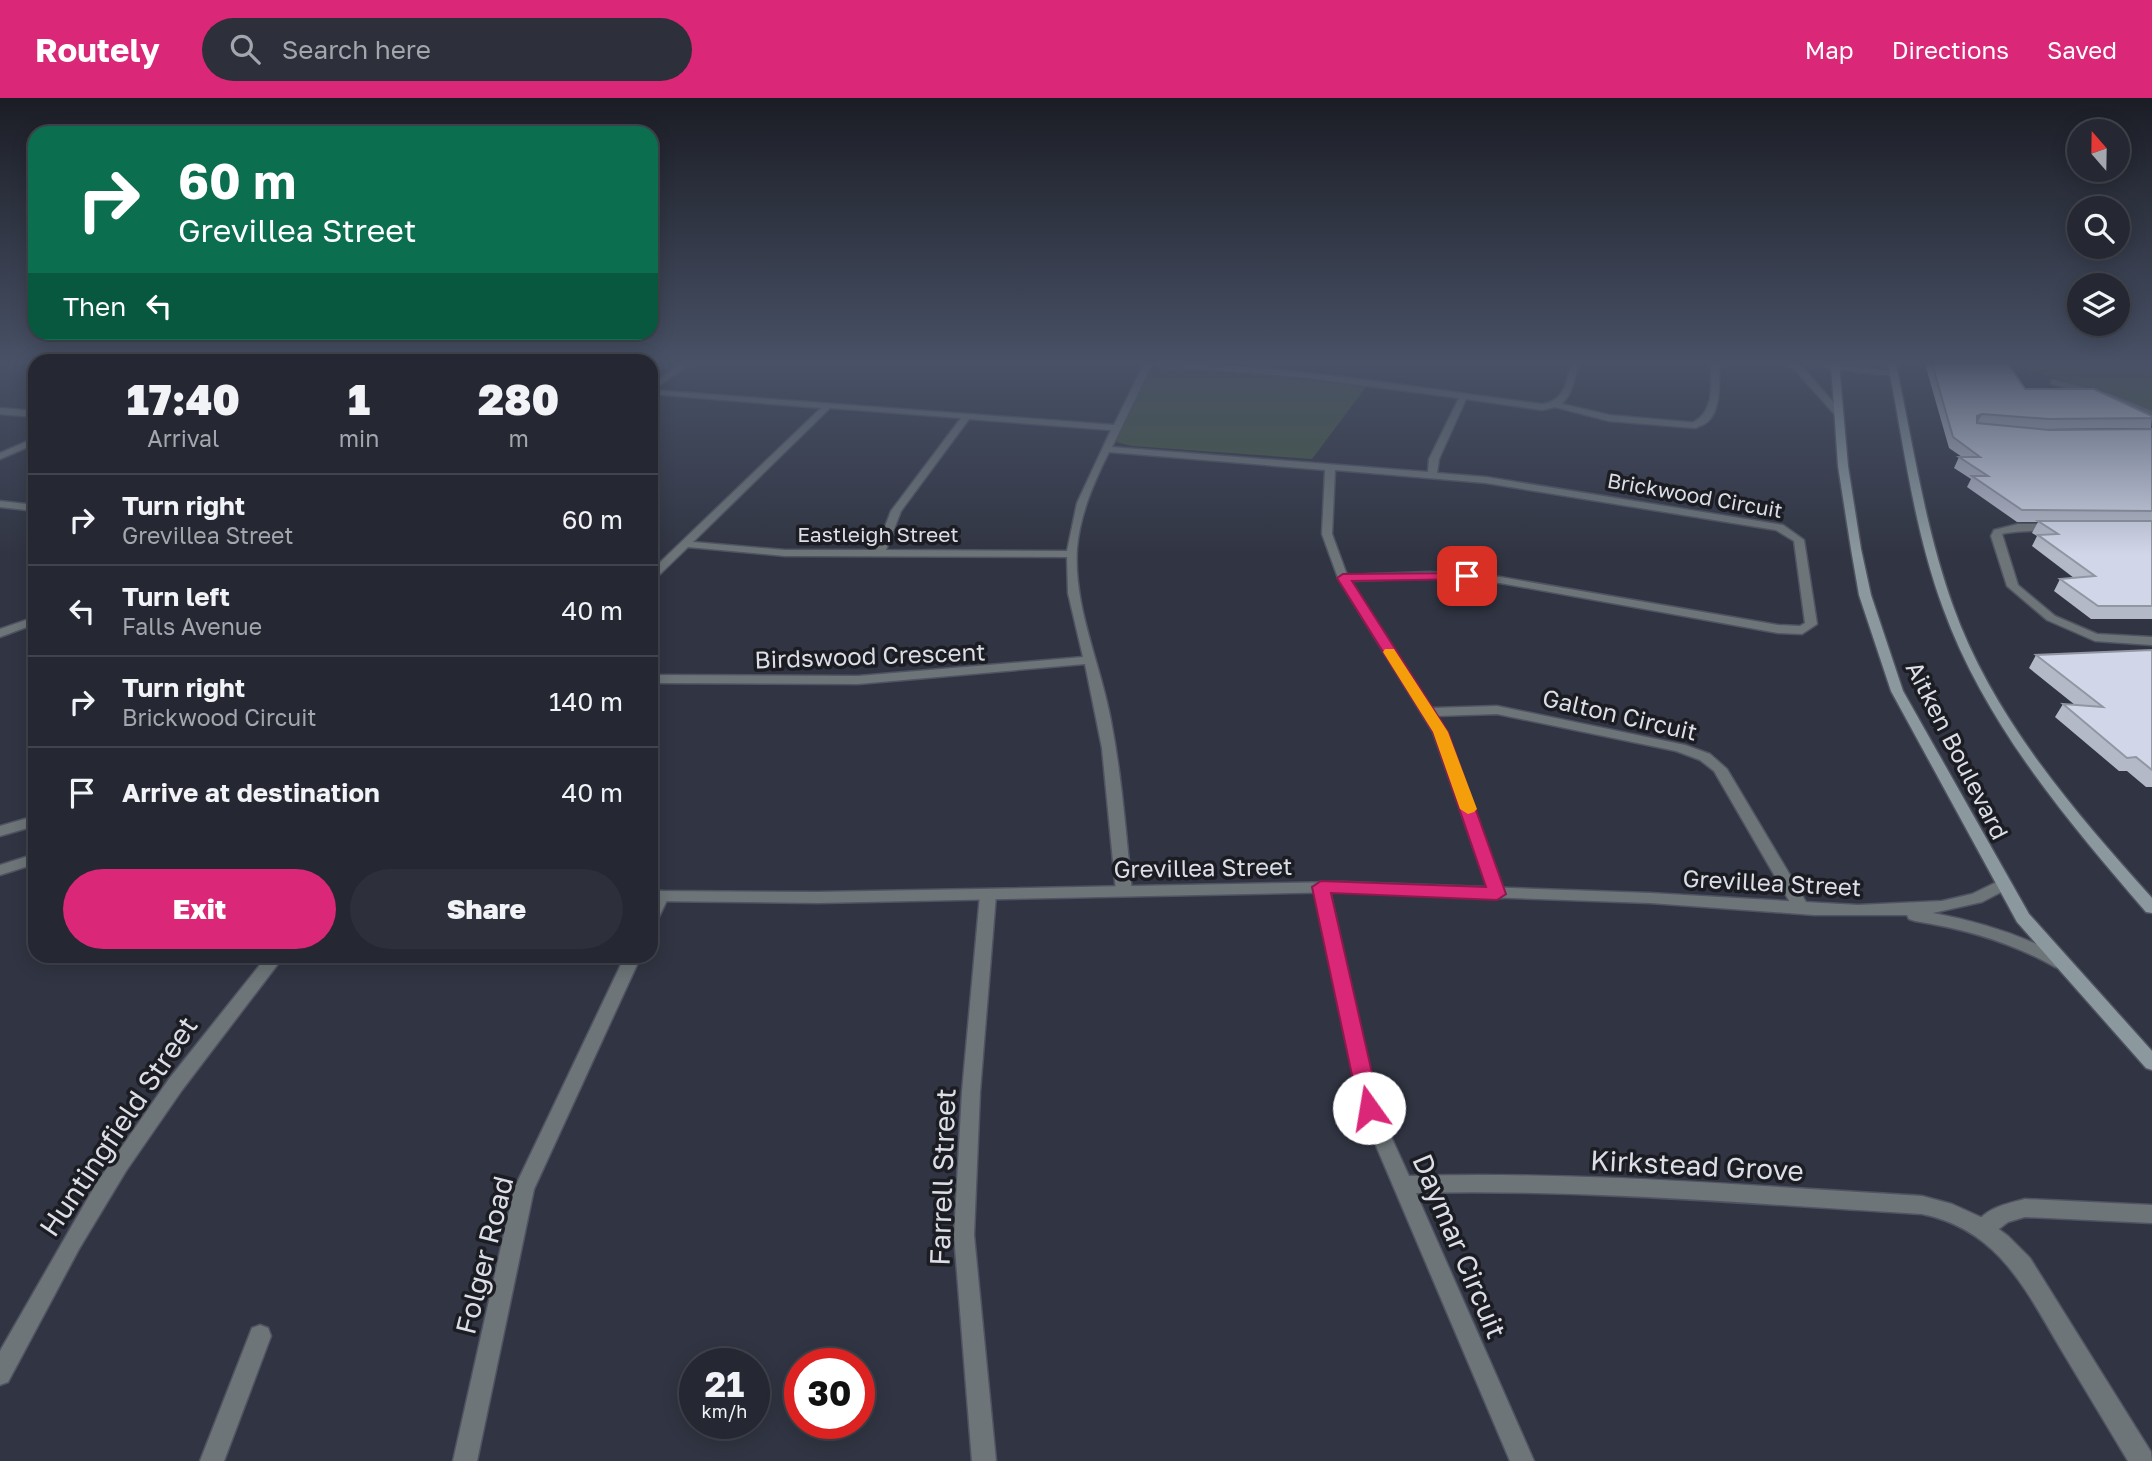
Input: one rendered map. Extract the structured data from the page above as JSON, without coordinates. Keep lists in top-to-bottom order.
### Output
{
  "streets": {
    "main road": ["Aitken Boulevard"],
    "street": [
      "Brickwood Circuit",
      "Eastleigh Street",
      "Birdswood Crescent",
      "Galton Circuit",
      "Grevillea Street",
      "Huntingfield Street",
      "Kirkstead Grove",
      "Farrell Street",
      "Daymar Circuit",
      "Folger Road"
    ]
  },
  "crossings": [
    ["Galton Circuit", "Grevillea Street"],
    ["Grevillea Street", "Farrell Street"],
    ["Grevillea Street", "Daymar Circuit"],
    ["Kirkstead Grove", "Daymar Circuit"]
  ],
  "north": "top",
  "page": {
    "header": "Routely",
    "search": "Search here",
    "nav": ["Map", "Directions", "Saved"],
    "turn": ["60 m", "Grevillea Street"],
    "then": "Then",
    "eta": [
      "17:40",
      "Arrival",
      "1",
      "min",
      "280",
      "m"
    ],
    "list": [
      {
        "name": "Turn right",
        "note": "Grevillea Street",
        "value": "60 m"
      },
      {
        "name": "Turn left",
        "note": "Falls Avenue",
        "value": "40 m"
      },
      {
        "name": "Turn right",
        "note": "Brickwood Circuit",
        "value": "140 m"
      },
      {
        "name": "Arrive at destination",
        "value": "40 m"
      }
    ],
    "buttons": ["Exit", "Share"],
    "speed": "21 km/h",
    "limit": "30"
  }
}
